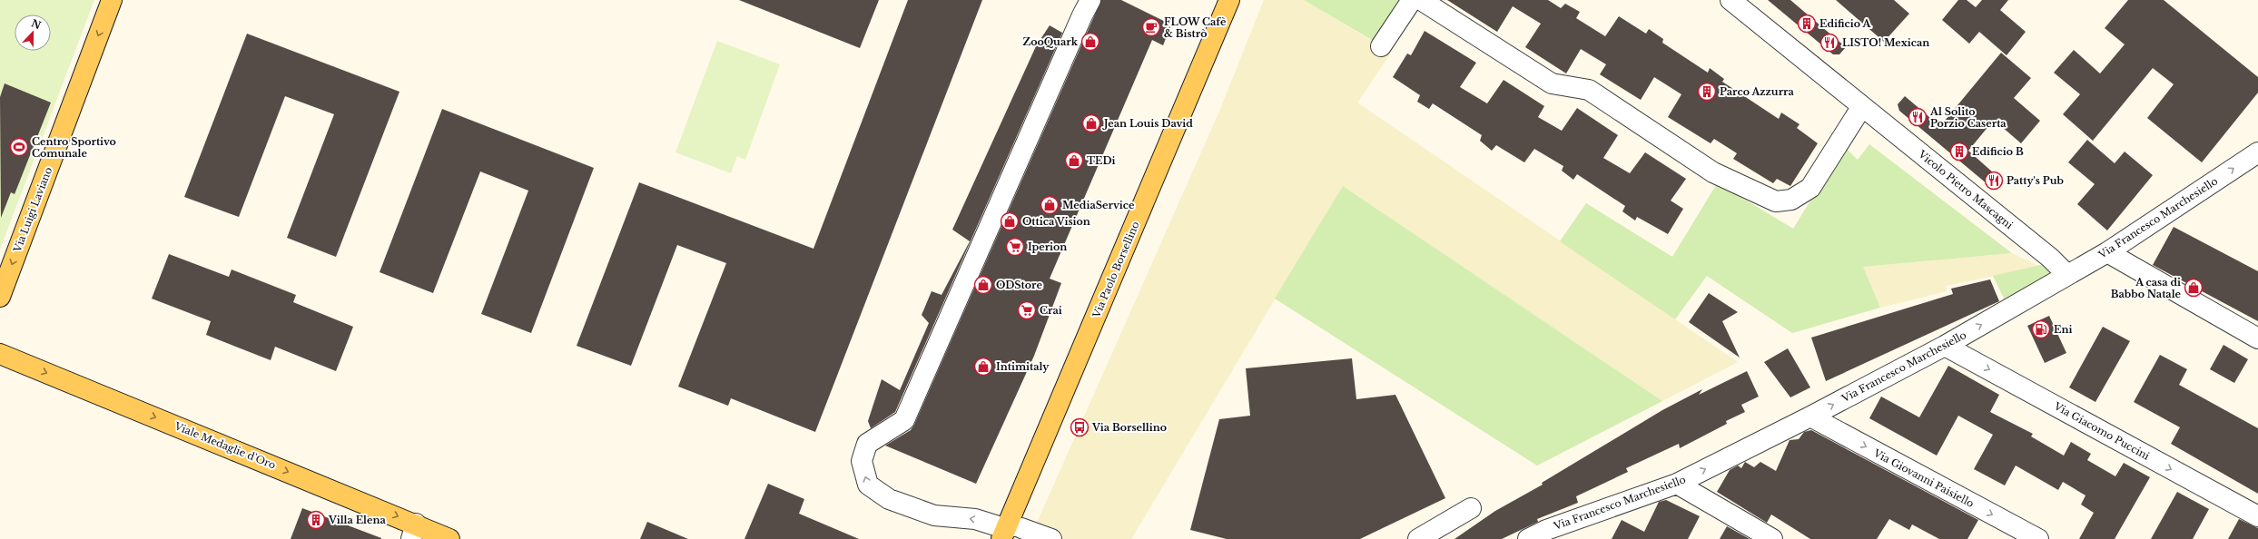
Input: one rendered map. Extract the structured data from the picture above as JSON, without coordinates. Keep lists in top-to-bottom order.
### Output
{
  "streets": {
    "main road": ["Via Luigi Laviano", "Via Paolo Borsellino", "Viale Medaglie d'Oro"],
    "street": [
      "Vicolo Pietro Mascagni",
      "Via Francesco Marchesiello",
      "Via Giacomo Puccini",
      "Via Giovanni Paisiello"
    ]
  },
  "crossings": [
    ["Vicolo Pietro Mascagni", "Via Francesco Marchesiello"],
    ["Via Francesco Marchesiello", "Via Giacomo Puccini"],
    ["Via Francesco Marchesiello", "Via Giovanni Paisiello"]
  ],
  "one_way": [
    "Via Luigi Laviano",
    "Via Francesco Marchesiello",
    "Viale Medaglie d'Oro",
    "Via Giovanni Paisiello"
  ],
  "places": {
    "building": [
      "Edificio A",
      "Parco Azzurra",
      "Edificio B",
      "Villa Elena"
    ],
    "cafe": ["FLOW Cafè & Bistrò"],
    "shop": [
      "ZooQuark",
      "Jean Louis David",
      "TEDi",
      "MediaService",
      "Ottica Vision",
      "ODStore",
      "A casa di Babbo Natale",
      "Intimitaly"
    ],
    "restaurant": ["LISTO! Mexican", "Al Solito Porzio Caserta", "Patty's Pub"],
    "sports": ["Centro Sportivo Comunale"],
    "supermarket": ["Iperion", "Crai"],
    "fuel station": ["Eni"],
    "bus stop": ["Via Borsellino"]
  },
  "north": "top"
}
